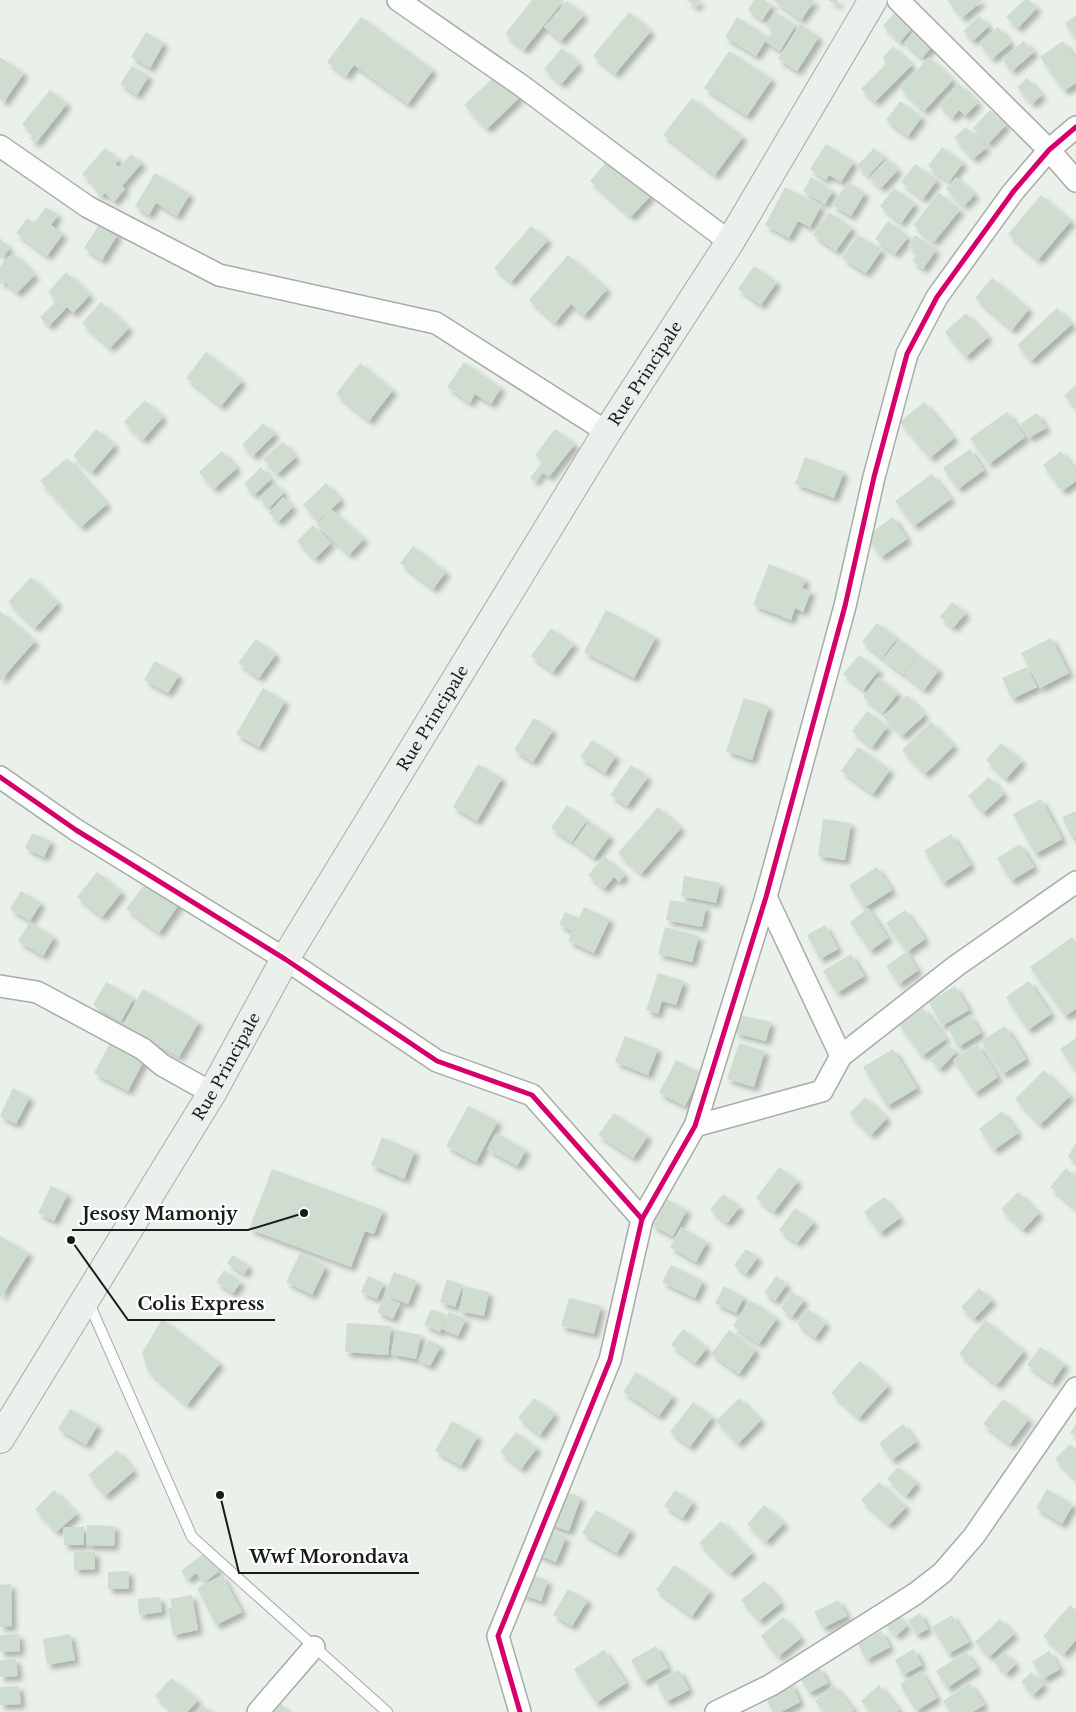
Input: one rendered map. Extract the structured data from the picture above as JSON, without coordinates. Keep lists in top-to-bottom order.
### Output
{
  "streets": {
    "main road": ["Rue Principale"]
  },
  "places": ["Jesosy Mamonjy", "Colis Express", "Wwf Morondava"]
}
